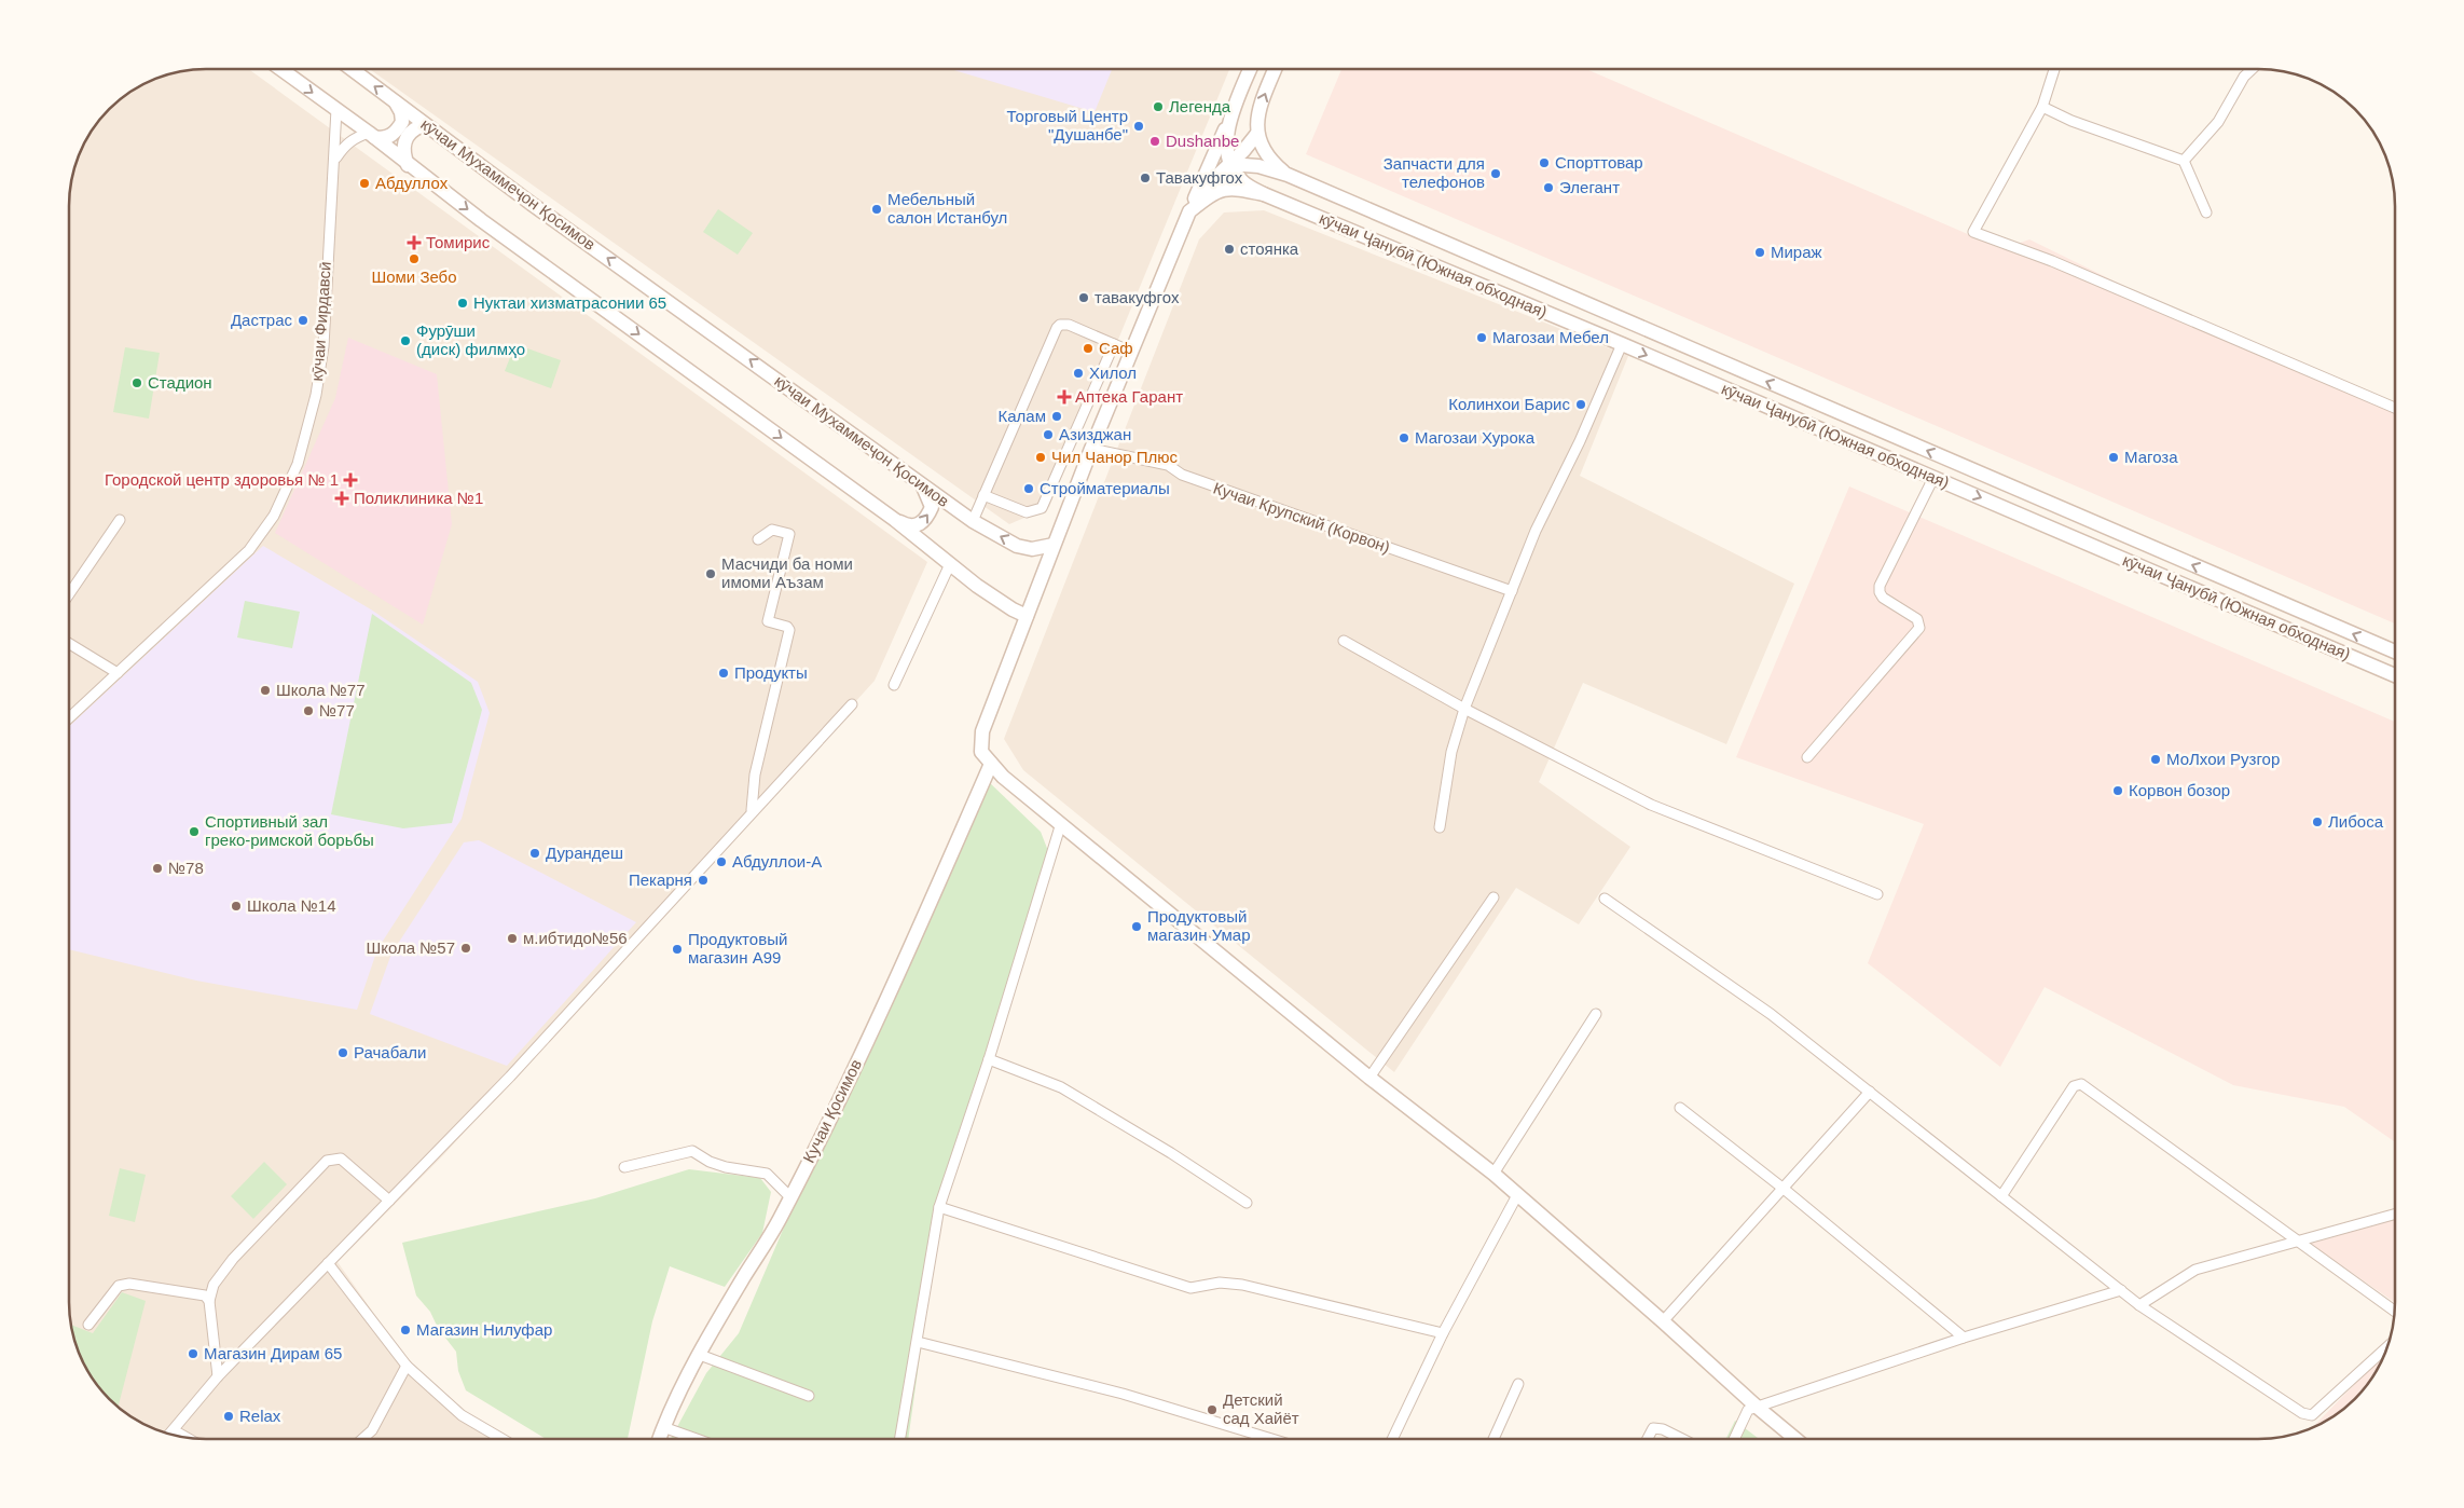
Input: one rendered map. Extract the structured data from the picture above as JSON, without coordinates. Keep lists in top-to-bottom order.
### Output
{
  "streets": {
    "street": [
      "кӯчаи Мухаммеҷон Қосимов",
      "кӯчаи Ҷанубӣ (Южная обходная)",
      "кӯчаи Фирдавсӣ",
      "Кучаи Крупский (Корвон)",
      "Кучаи Қосимов"
    ]
  },
  "places": {
    "other": [
      "Легенда",
      "Торговый Центр \"Душанбе\"",
      "Dushanbe",
      "Спорттовар",
      "Запчасти для телефонов",
      "Тавакуфгох",
      "Абдуллох",
      "Элегант",
      "Мебельный салон Истанбул",
      "стоянка",
      "Мираж",
      "Шоми Зебо",
      "тавакуфгох",
      "Нуктаи хизматрасонии 65",
      "Дастрас",
      "Магозаи Мебел",
      "Фурӯши (диск) филмҳо",
      "Саф",
      "Хилол",
      "Стадион",
      "Колинхои Барис",
      "Калам",
      "Азизджан",
      "Магозаи Хурока",
      "Чил Чанор Плюс",
      "Магоза",
      "Стройматериалы",
      "Масчиди ба номи имоми Аъзам",
      "Продукты",
      "Школа №77",
      "№77",
      "МоЛхои Рузгор",
      "Корвон бозор",
      "Либоса",
      "Спортивный зал греко-римской борьбы",
      "Дурандеш",
      "Абдуллои-А",
      "№78",
      "Пекарня",
      "Школа №14",
      "Продуктовый магазин Умар",
      "м.ибтидо№56",
      "Школа №57",
      "Продуктовый магазин А99",
      "Рачабали",
      "Магазин Нилуфар",
      "Магазин Дирам 65",
      "Детский сад Хайёт",
      "Relax"
    ],
    "health": [
      "Томирис",
      "Аптека Гарант",
      "Городской центр здоровья № 1",
      "Поликлиника №1"
    ]
  }
}
